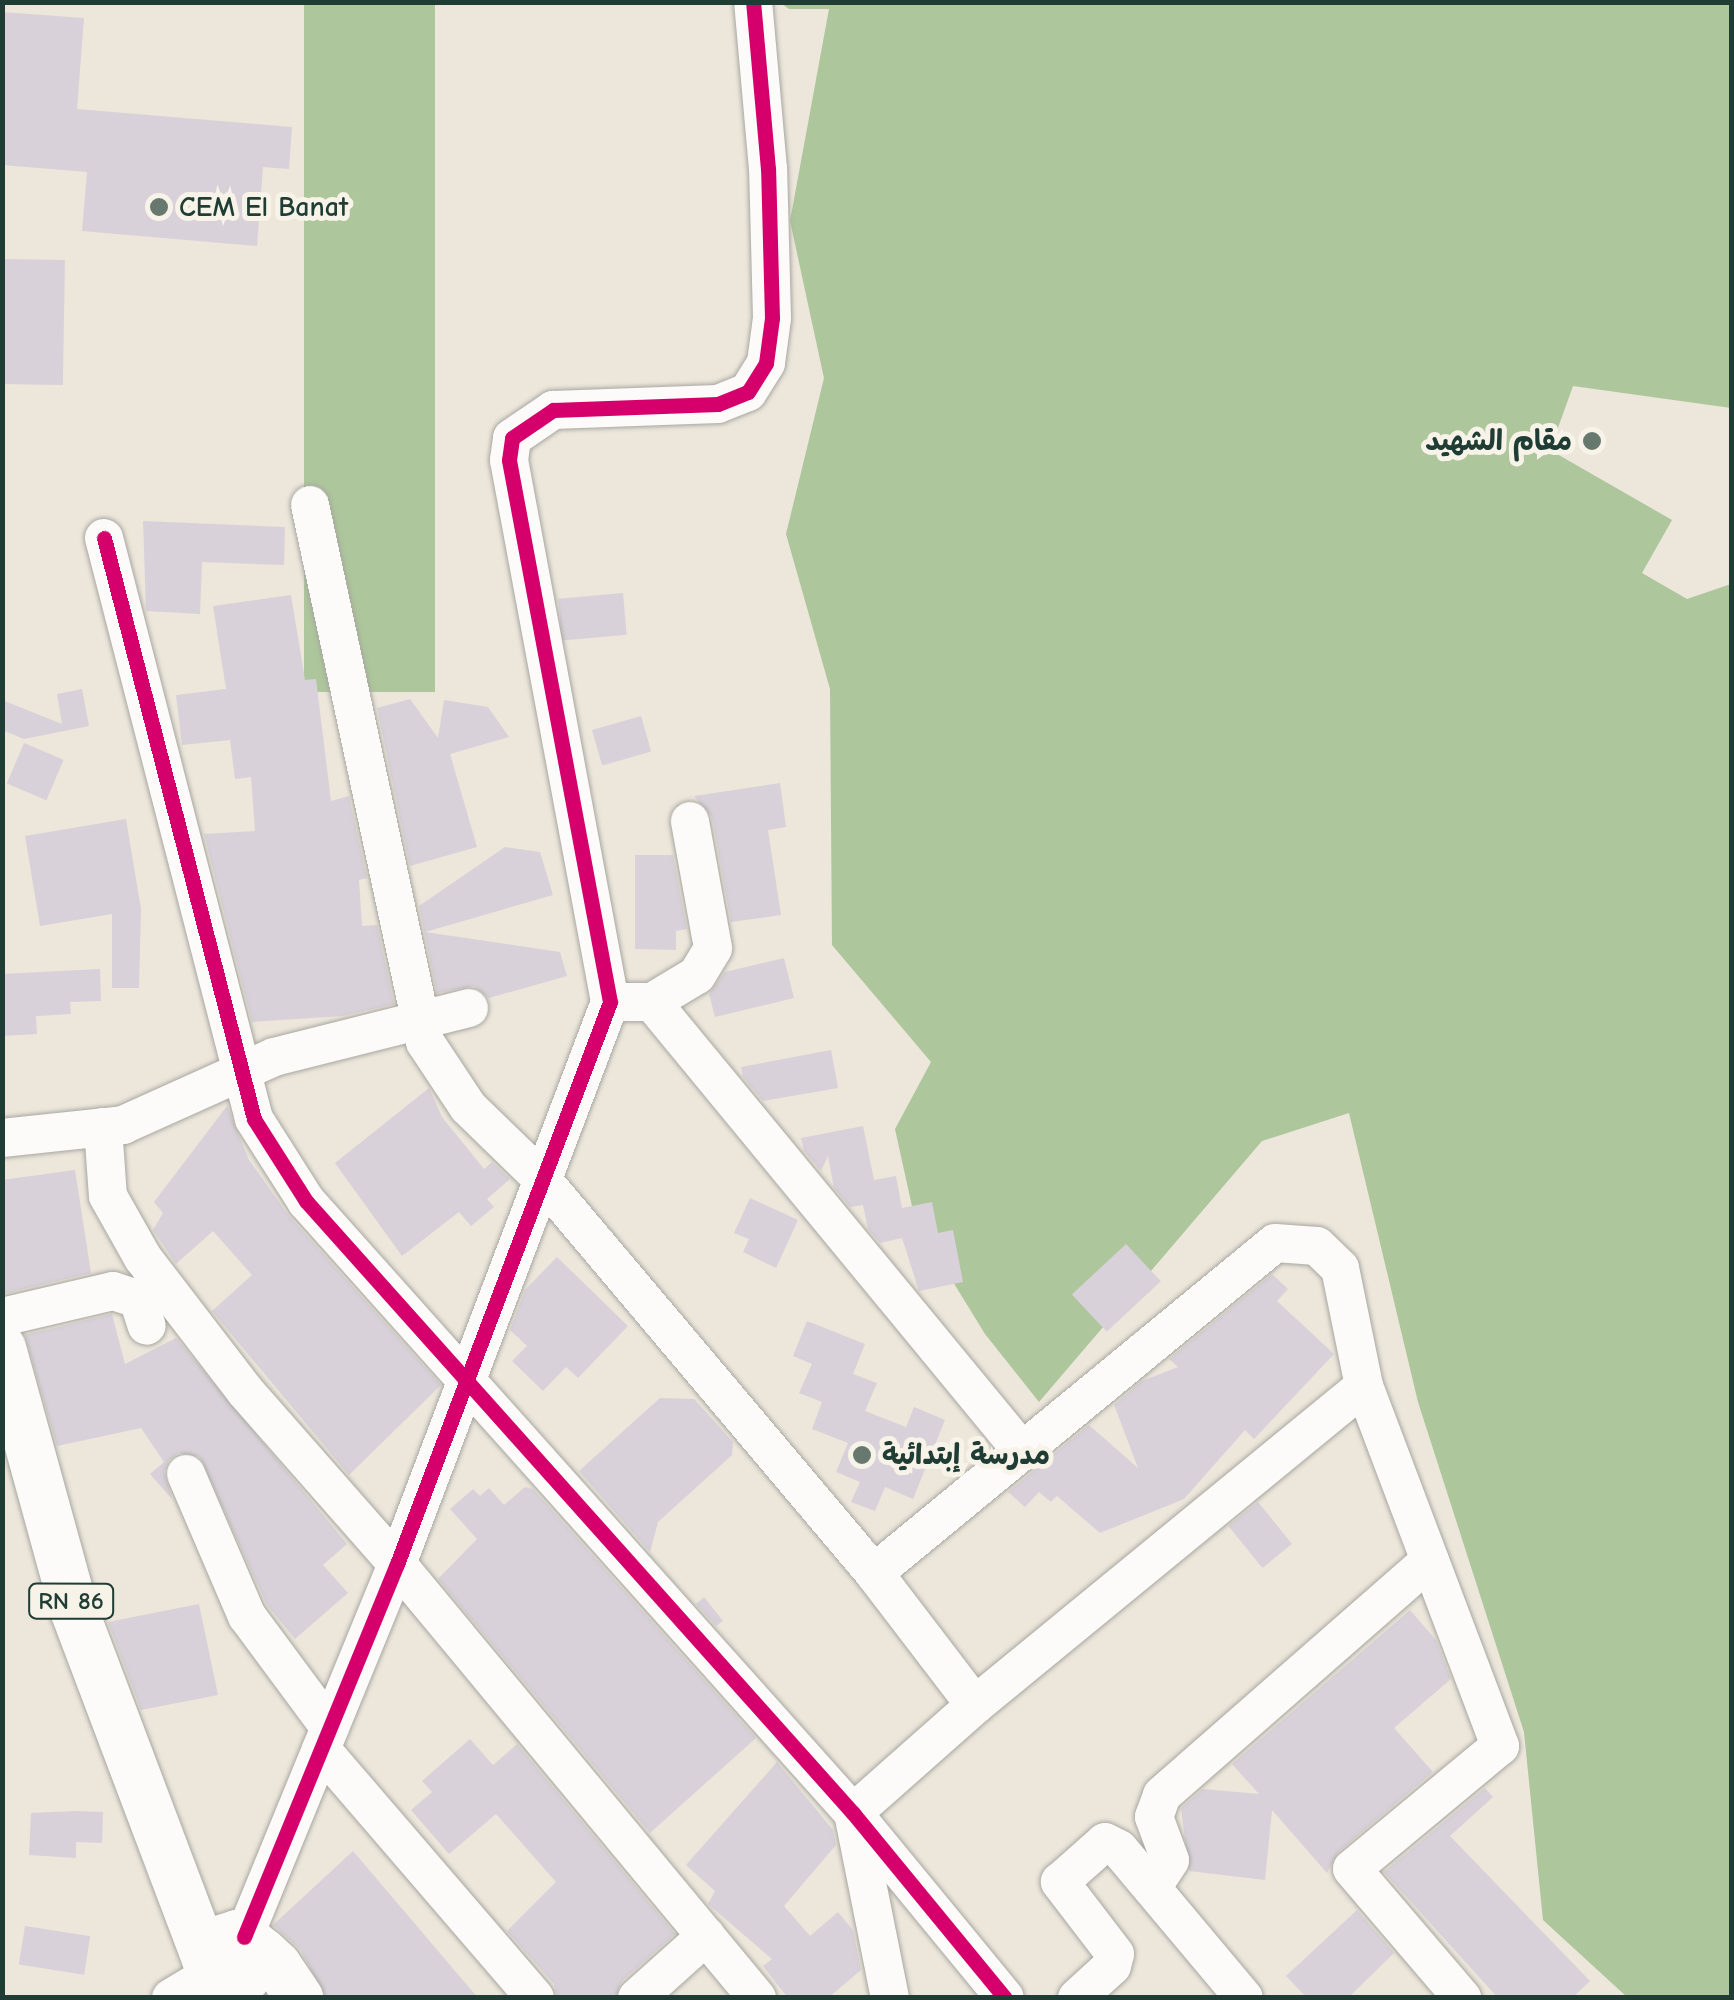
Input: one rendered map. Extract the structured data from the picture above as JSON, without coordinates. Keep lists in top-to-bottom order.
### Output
{
  "streets": {
    "main road": ["RN 86"]
  },
  "places": ["CEM El Banat", "مقام الشهيد", "مدرسة إبتدائية"]
}
